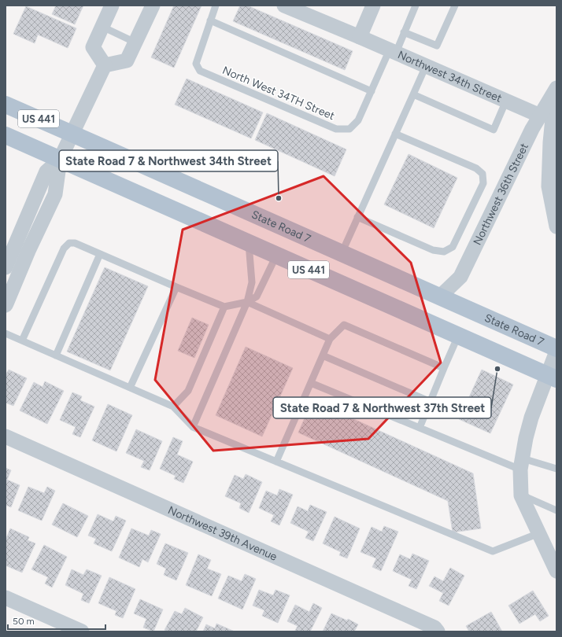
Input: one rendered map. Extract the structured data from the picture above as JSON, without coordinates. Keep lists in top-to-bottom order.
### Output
{
  "streets": {
    "main road": ["US 441", "State Road 7"],
    "street": ["Northwest 34th Street", "Northwest 36th Street", "Northwest 39th Avenue"],
    "lane": ["North West 34TH Street"]
  },
  "crossings": [
    ["Northwest 34th Street", "North West 34TH Street"],
    ["Northwest 34th Street", "Northwest 36th Street"],
    ["Northwest 36th Street", "State Road 7"]
  ],
  "places": ["State Road 7 & Northwest 34th Street", "State Road 7 & Northwest 37th Street"],
  "scale_bar": "50 m"
}
